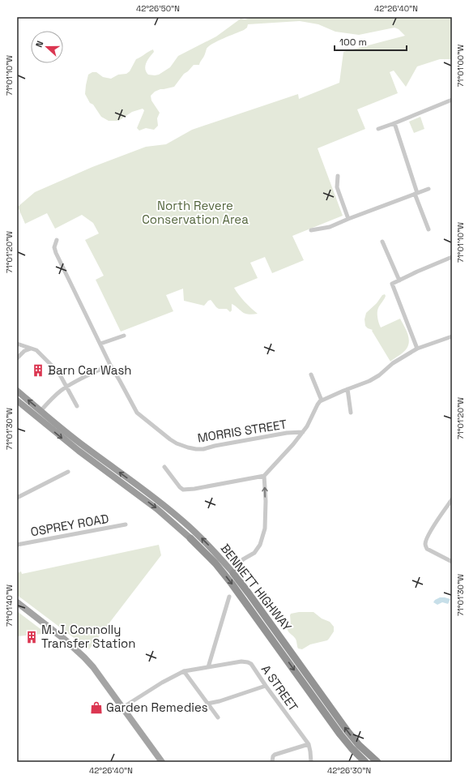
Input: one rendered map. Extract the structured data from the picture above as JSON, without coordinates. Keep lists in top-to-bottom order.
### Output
{
  "streets": {
    "highway": ["BENNETT HIGHWAY"],
    "street": ["MORRIS STREET", "OSPREY ROAD", "A STREET"]
  },
  "parks": ["North Revere Conservation Area"],
  "places": {
    "building": ["Barn Car Wash", "M. J. Connolly Transfer Station"],
    "shop": ["Garden Remedies"]
  },
  "scale_bar": "100 m",
  "north": "left",
  "coordinates": [
    "42°26'50\"N",
    "42°26'40\"N",
    "71°01'00\"W",
    "71°01'10\"W",
    "71°01'20\"W",
    "71°01'30\"W",
    "71°01'40\"W",
    "42°26'30\"N"
  ]
}
